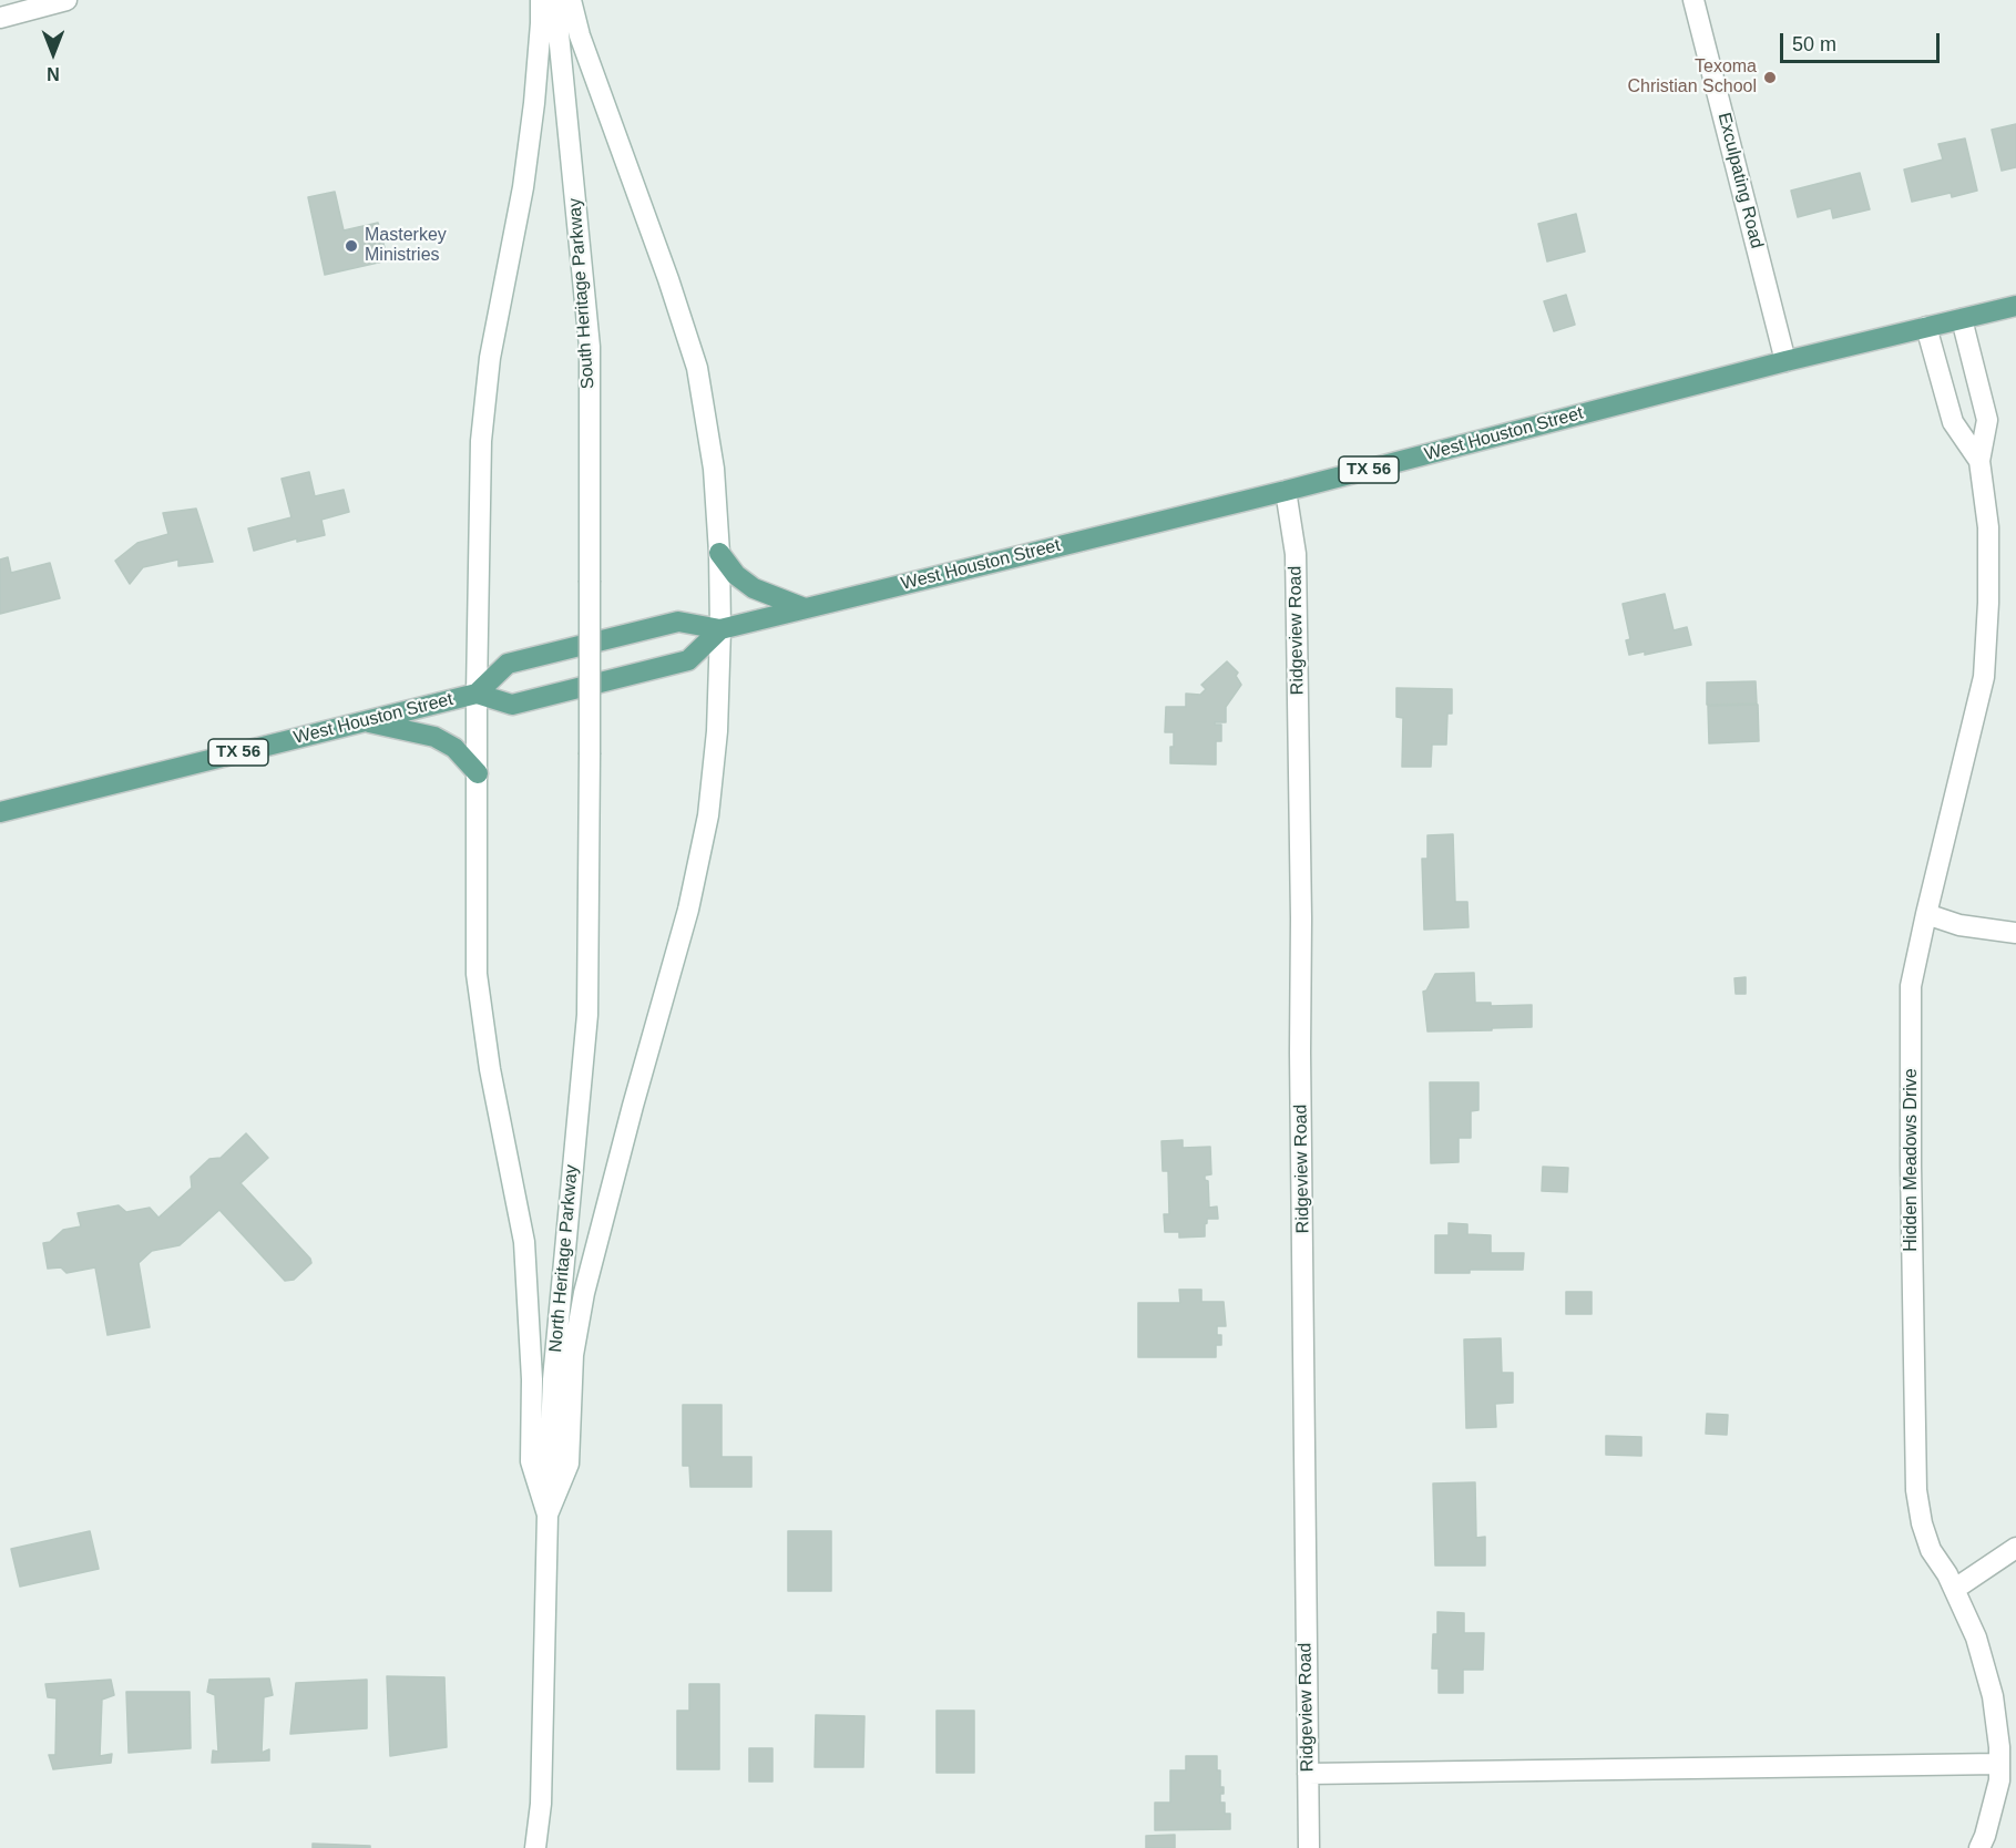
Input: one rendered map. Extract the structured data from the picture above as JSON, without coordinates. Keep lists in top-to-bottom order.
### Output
{
  "streets": {
    "main road": [
      "Exculpating Road",
      "South Heritage Parkway",
      "West Houston Street",
      "TX 56",
      "Ridgeview Road",
      "Hidden Meadows Drive",
      "North Heritage Parkway"
    ]
  },
  "crossings": [
    ["Exculpating Road", "West Houston Street"],
    ["South Heritage Parkway", "North Heritage Parkway"],
    ["West Houston Street", "Ridgeview Road"],
    ["West Houston Street", "Hidden Meadows Drive"]
  ],
  "places": ["Texoma Christian School", "Masterkey Ministries"],
  "scale_bar": "50 m",
  "north": "bottom"
}
